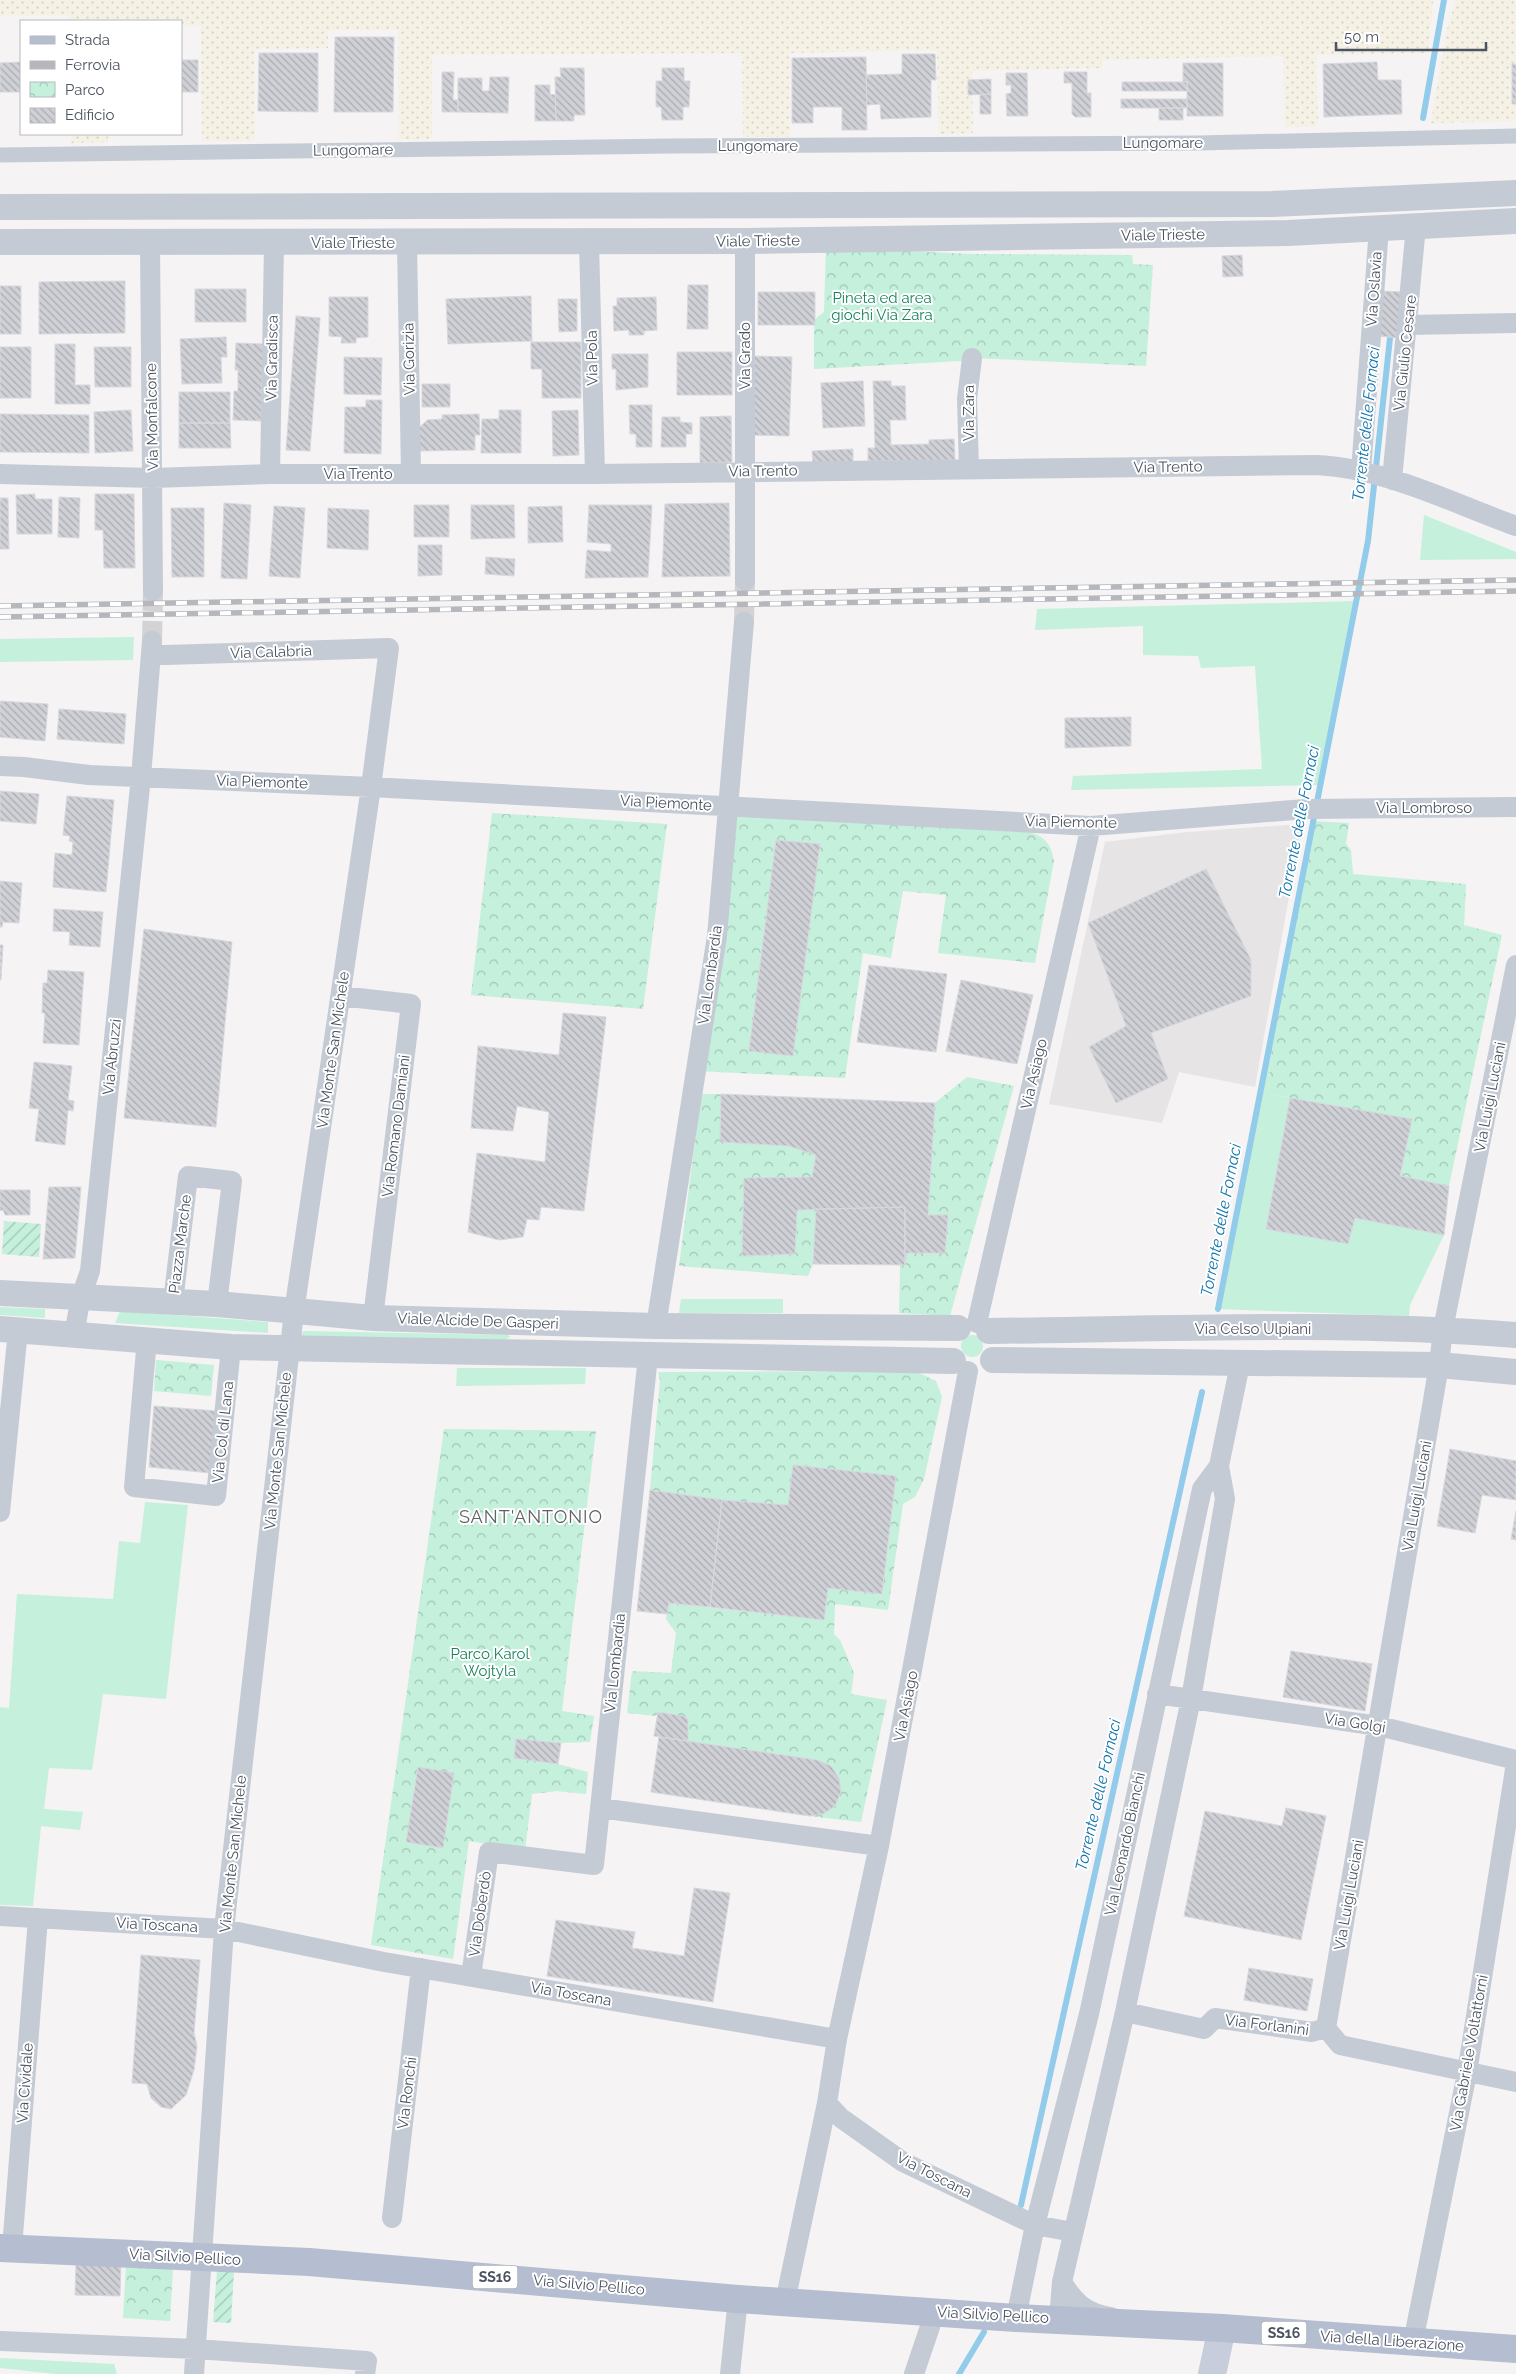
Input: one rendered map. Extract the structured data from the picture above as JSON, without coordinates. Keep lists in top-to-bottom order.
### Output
{
  "streets": {
    "main road": ["Via Silvio Pellico", "SS16", "Via della Liberazione"],
    "street": [
      "Lungomare",
      "Viale Trieste",
      "Via Oslavia",
      "Via Giulio Cesare",
      "Via Grado",
      "Via Gradisca",
      "Via Pola",
      "Via Gorizia",
      "Via Zara",
      "Via Monfalcone",
      "Via Trento",
      "Via Calabria",
      "Via Piemonte",
      "Via Lombroso",
      "Via Lombardia",
      "Via Monte San Michele",
      "Via Abruzzi",
      "Via Asiago",
      "Via Luigi Luciani",
      "Via Romano Damiani",
      "Piazza Marche",
      "Viale Alcide De Gasperi",
      "Via Celso Ulpiani",
      "Via Col di Lana",
      "Via Golgi",
      "Via Leonardo Bianchi",
      "Via Doberdò",
      "Via Toscana",
      "Via Forlanini",
      "Via Gabriele Voltattorni",
      "Via Cividale",
      "Via Ronchi"
    ]
  },
  "crossings": [
    ["Viale Trieste", "Via Oslavia"],
    ["Viale Trieste", "Via Giulio Cesare"],
    ["Viale Trieste", "Via Grado"],
    ["Viale Trieste", "Via Gradisca"],
    ["Viale Trieste", "Via Pola"],
    ["Viale Trieste", "Via Gorizia"],
    ["Viale Trieste", "Via Monfalcone"],
    ["Via Oslavia", "Via Trento"],
    ["Via Giulio Cesare", "Via Trento"],
    ["Via Grado", "Via Trento"],
    ["Via Gradisca", "Via Trento"],
    ["Via Pola", "Via Trento"],
    ["Via Gorizia", "Via Trento"],
    ["Via Zara", "Via Trento"],
    ["Via Monfalcone", "Via Trento"],
    ["Via Calabria", "Via Piemonte"],
    ["Via Calabria", "Via Monte San Michele"],
    ["Via Calabria", "Via Abruzzi"],
    ["Via Piemonte", "Via Lombroso"],
    ["Via Piemonte", "Via Lombardia"],
    ["Via Piemonte", "Via Monte San Michele"],
    ["Via Piemonte", "Via Abruzzi"],
    ["Via Piemonte", "Via Asiago"],
    ["Via Lombardia", "Viale Alcide De Gasperi"],
    ["Via Lombardia", "Via Doberdò"],
    ["Via Monte San Michele", "Via Romano Damiani"],
    ["Via Monte San Michele", "Viale Alcide De Gasperi"],
    ["Via Monte San Michele", "Via Toscana"],
    ["Via Monte San Michele", "Via Silvio Pellico"],
    ["Via Abruzzi", "Viale Alcide De Gasperi"],
    ["Via Asiago", "Viale Alcide De Gasperi"],
    ["Via Asiago", "Via Celso Ulpiani"],
    ["Via Asiago", "Via Toscana"],
    ["Via Luigi Luciani", "Via Celso Ulpiani"],
    ["Via Luigi Luciani", "Via Golgi"],
    ["Via Luigi Luciani", "Via Forlanini"],
    ["Via Romano Damiani", "Viale Alcide De Gasperi"],
    ["Piazza Marche", "Viale Alcide De Gasperi"],
    ["Viale Alcide De Gasperi", "Via Celso Ulpiani"],
    ["Viale Alcide De Gasperi", "Via Col di Lana"],
    ["Via Golgi", "Via Leonardo Bianchi"],
    ["Via Golgi", "Via Gabriele Voltattorni"],
    ["Via Leonardo Bianchi", "Via Toscana"],
    ["Via Leonardo Bianchi", "Via Forlanini"],
    ["Via Leonardo Bianchi", "Via Silvio Pellico"],
    ["Via Leonardo Bianchi", "Via della Liberazione"],
    ["Via Doberdò", "Via Toscana"],
    ["Via Toscana", "Via Cividale"],
    ["Via Toscana", "Via Ronchi"],
    ["Via Gabriele Voltattorni", "Via della Liberazione"],
    ["Via Cividale", "Via Silvio Pellico"],
    ["Via Silvio Pellico", "Via della Liberazione"]
  ],
  "districts": ["SANT'ANTONIO"],
  "water": ["Torrente delle Fornaci"],
  "parks": ["Pineta ed area giochi Via Zara", "Parco Karol Wojtyla"],
  "legend": [
    "Strada",
    "Ferrovia",
    "Parco",
    "Edificio"
  ],
  "scale_bar": "50 m"
}
